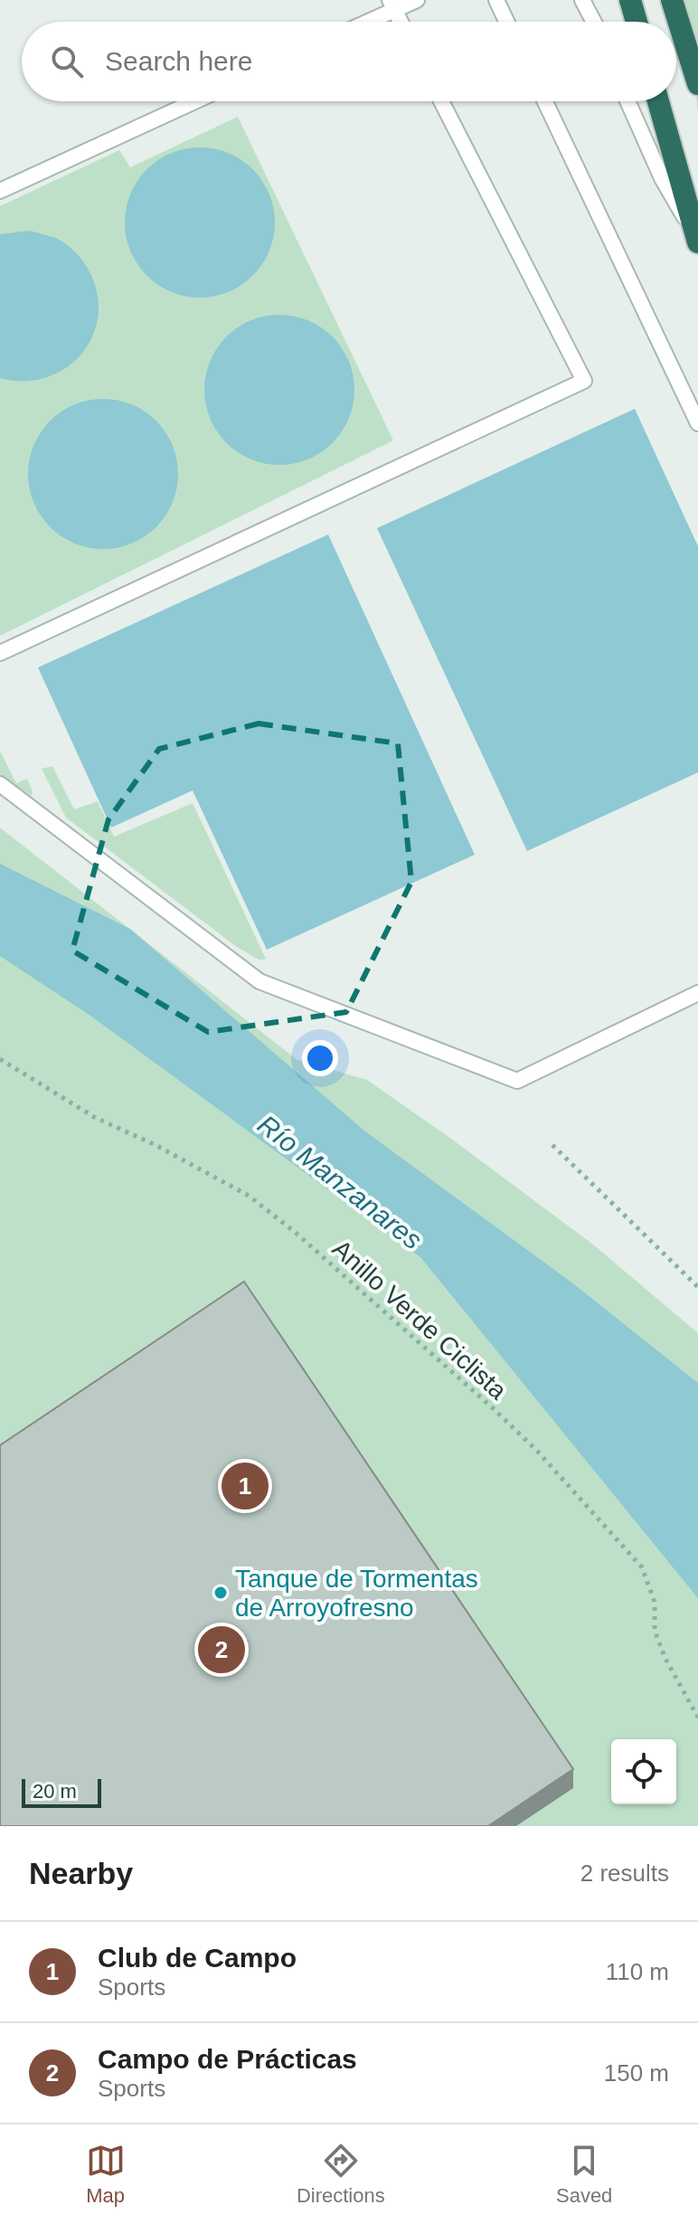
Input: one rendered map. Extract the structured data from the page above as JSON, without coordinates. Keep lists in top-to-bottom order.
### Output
{
  "streets": {
    "path": ["Anillo Verde Ciclista"]
  },
  "water": ["Río Manzanares"],
  "places": ["Tanque de Tormentas de Arroyofresno"],
  "scale_bar": "20 m",
  "page": {
    "search": "Search here",
    "pins": ["1", "2"],
    "scale": "20 m",
    "heading": ["Nearby", "2 results"],
    "list": [
      {
        "mark": "1",
        "name": "Club de Campo",
        "note": "Sports",
        "value": "110 m"
      },
      {
        "mark": "2",
        "name": "Campo de Prácticas",
        "note": "Sports",
        "value": "150 m"
      }
    ],
    "nav": ["Map", "Directions", "Saved"]
  }
}
